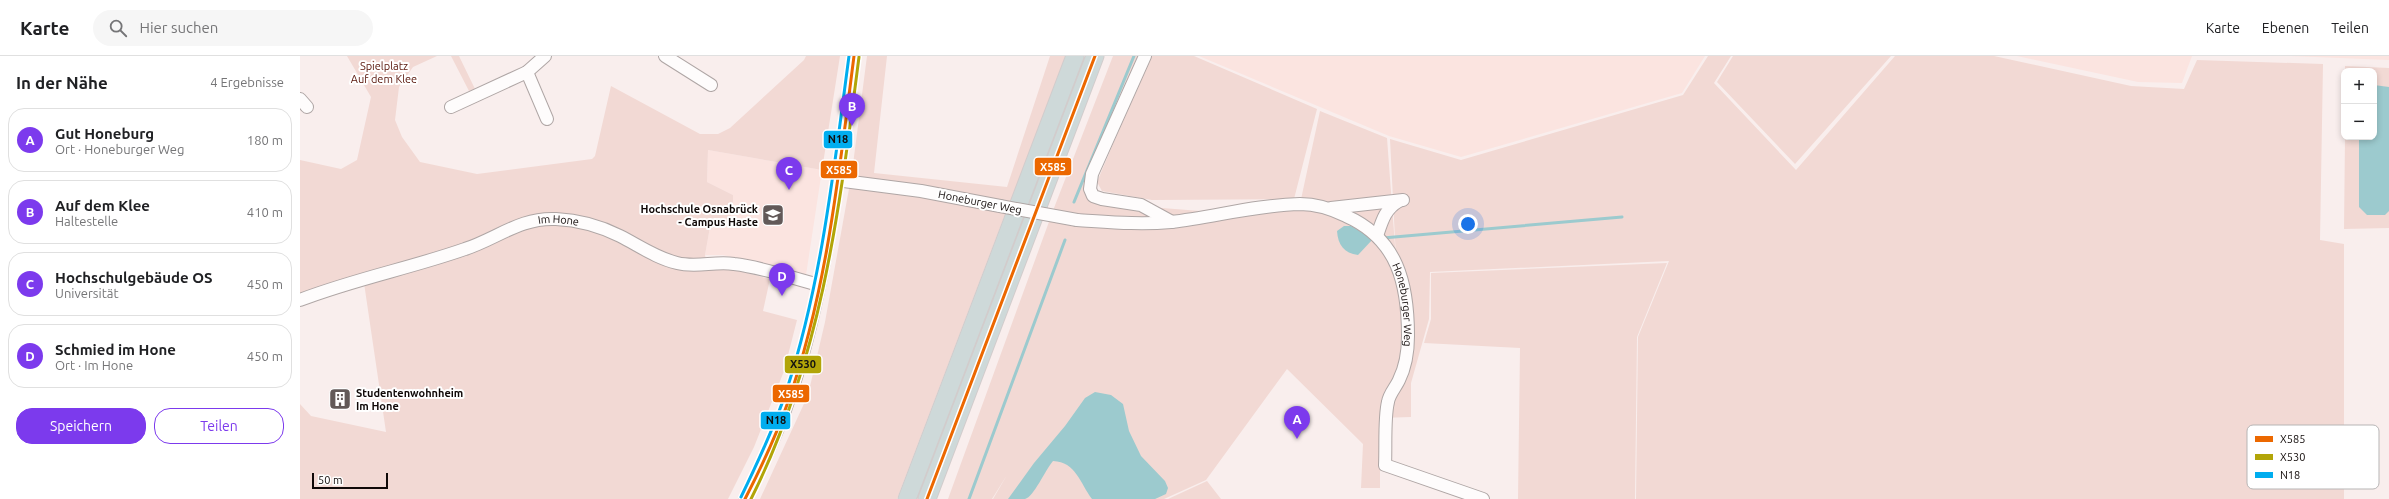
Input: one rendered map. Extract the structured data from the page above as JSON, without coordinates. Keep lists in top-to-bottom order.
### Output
{
  "streets": {
    "street": ["Honeburger Weg", "Im Hone"]
  },
  "parks": ["Spielplatz Auf dem Klee"],
  "places": {
    "school or university": ["Hochschule Osnabrück - Campus Haste"],
    "building": ["Studentenwohnheim Im Hone"]
  },
  "lines": ["transit line X585", "transit line N18", "transit line X530"],
  "legend": ["X585", "X530", "N18"],
  "scale_bar": "50 m",
  "page": {
    "header": "Karte",
    "search": "Hier suchen",
    "nav": ["Karte", "Ebenen", "Teilen"],
    "heading": ["In der Nähe", "4 Ergebnisse"],
    "map_buttons": ["+", "−"],
    "pins": [
      "B",
      "C",
      "D",
      "A"
    ],
    "list": [
      {
        "mark": "A",
        "name": "Gut Honeburg",
        "note": "Ort · Honeburger Weg",
        "value": "180 m"
      },
      {
        "mark": "B",
        "name": "Auf dem Klee",
        "note": "Haltestelle",
        "value": "410 m"
      },
      {
        "mark": "C",
        "name": "Hochschulgebäude OS",
        "note": "Universität",
        "value": "450 m"
      },
      {
        "mark": "D",
        "name": "Schmied im Hone",
        "note": "Ort · Im Hone",
        "value": "450 m"
      }
    ],
    "buttons": ["Speichern", "Teilen"],
    "scale": "50 m"
  }
}
